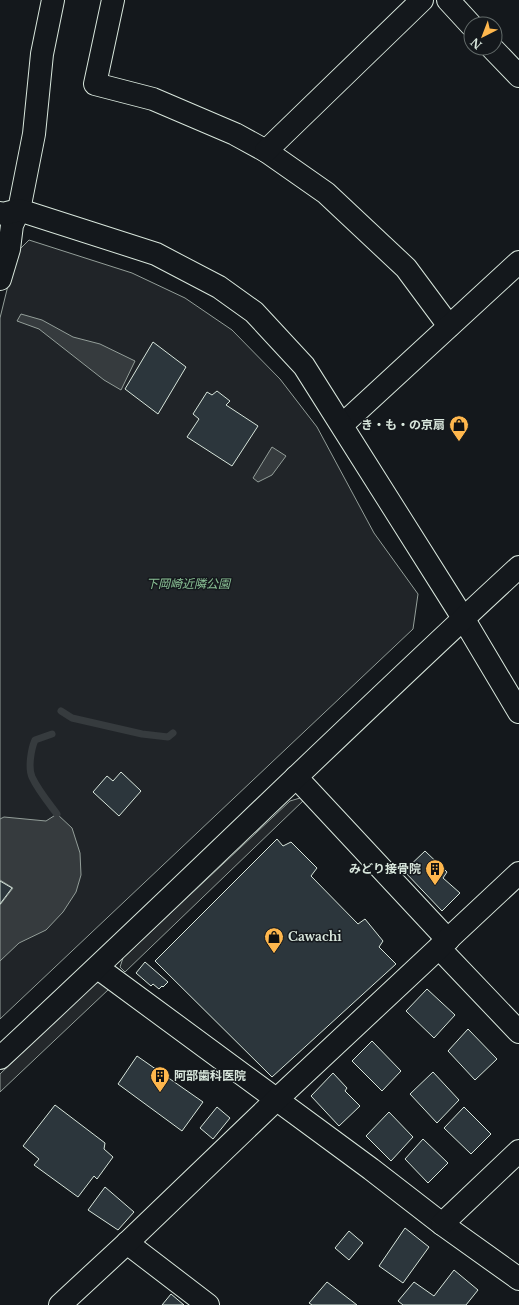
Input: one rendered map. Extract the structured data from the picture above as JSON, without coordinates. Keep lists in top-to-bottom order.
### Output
{
  "parks": ["下岡崎近隣公園"],
  "places": {
    "shop": ["き・も・の京扇", "Cawachi"],
    "building": ["みどり接骨院", "阿部歯科医院"]
  },
  "north": "bottom left"
}
